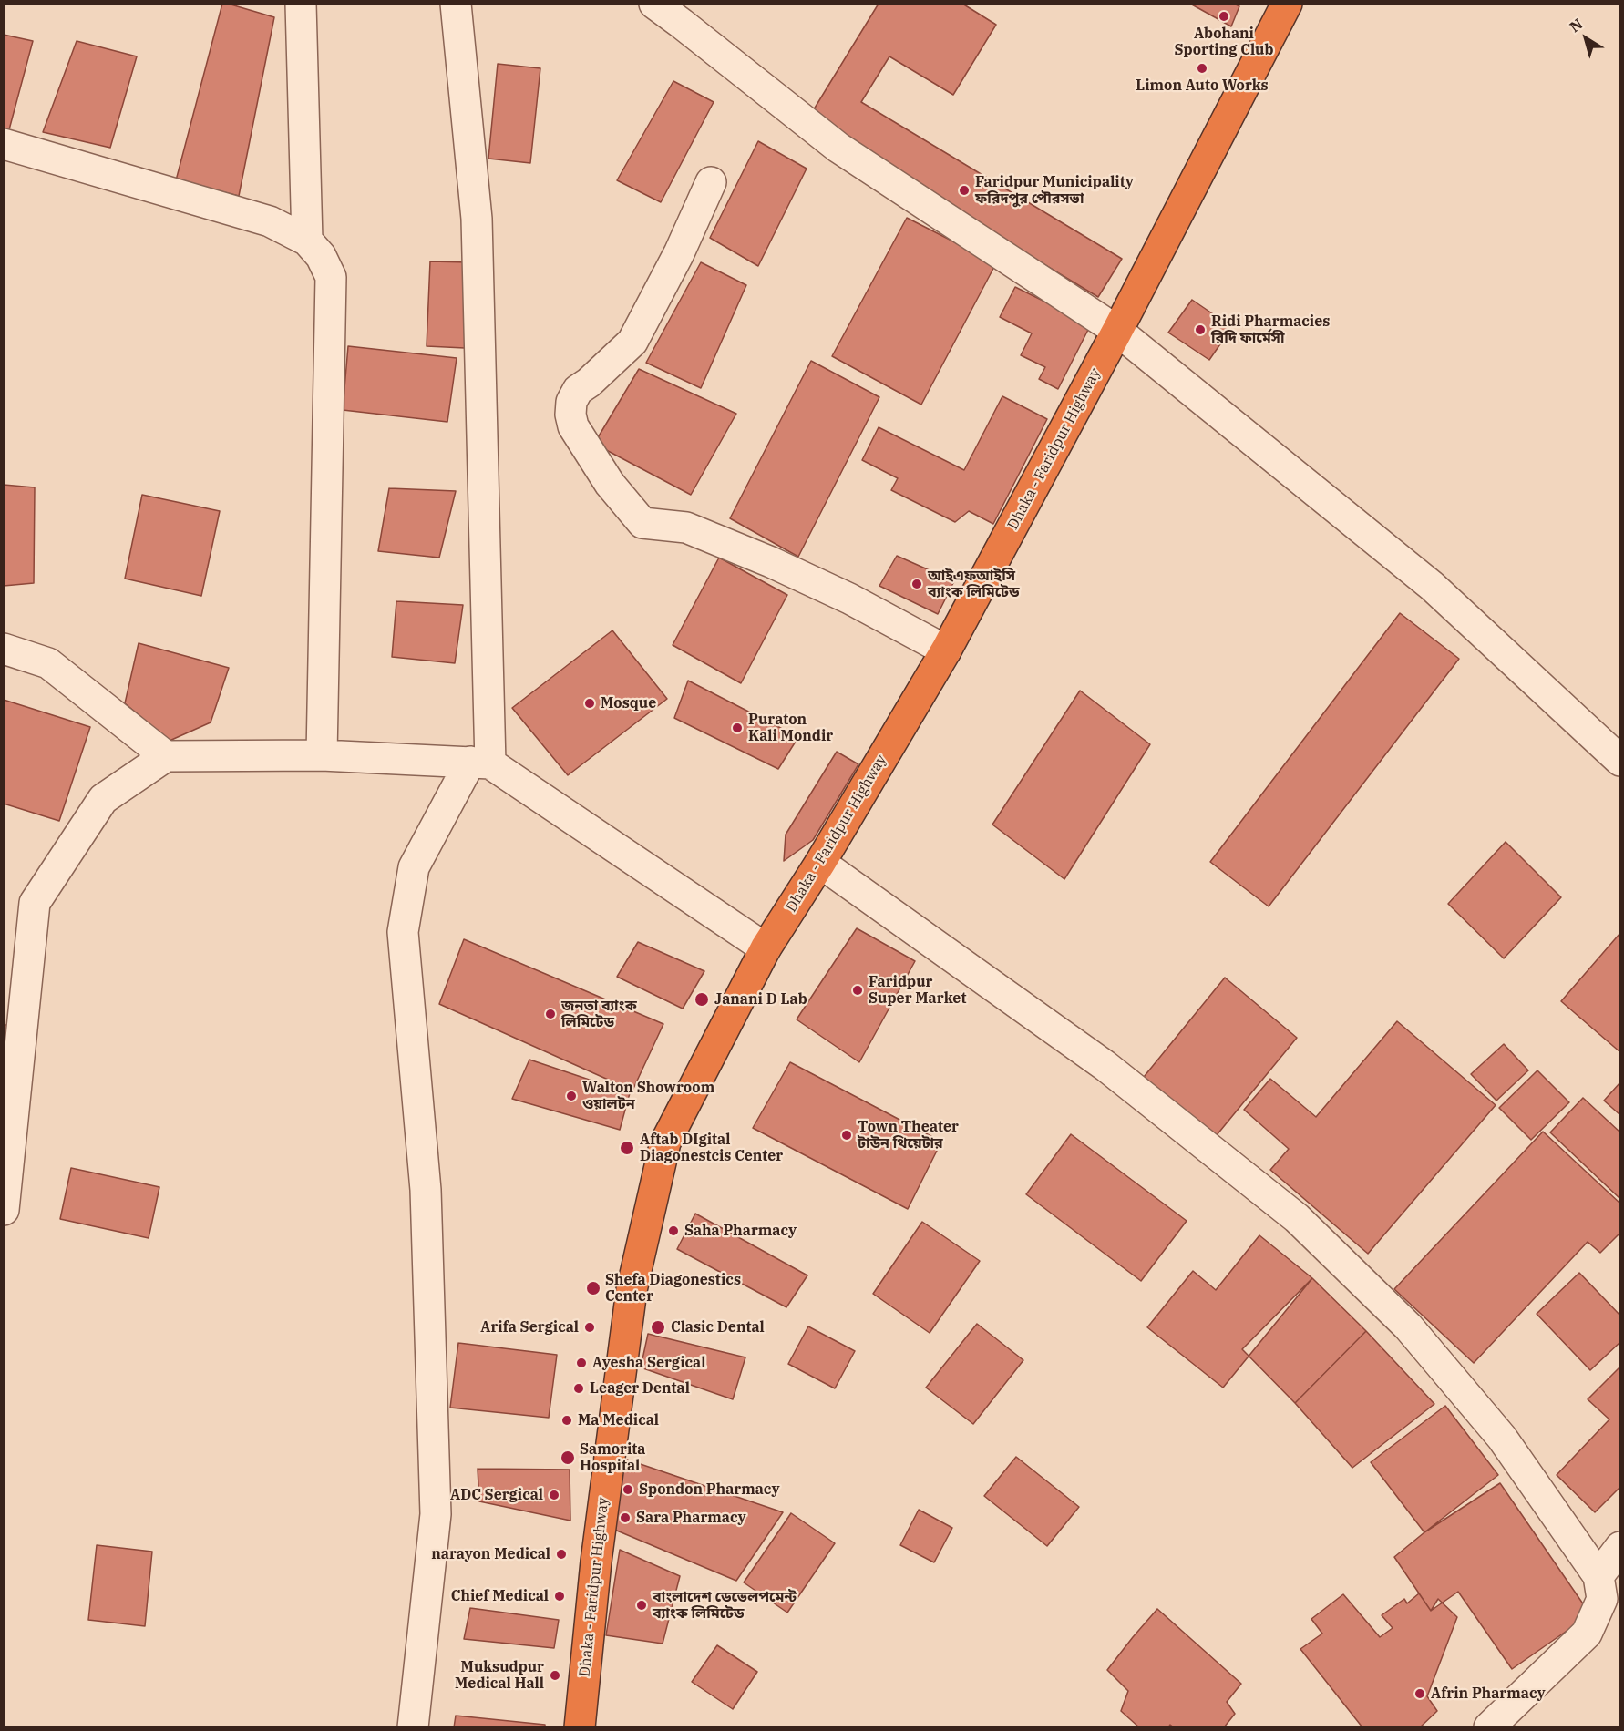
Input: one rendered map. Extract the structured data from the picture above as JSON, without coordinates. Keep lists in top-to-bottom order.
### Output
{
  "streets": {
    "highway": ["Dhaka - Faridpur Highway"]
  },
  "places": [
    "Abohani Sporting Club",
    "Limon Auto Works",
    "Faridpur Municipality ফরিদপুর পৌরসভা",
    "Ridi Pharmacies রিদি ফার্মেসী",
    "আইএফআইসি ব্যাংক লিমিটেড",
    "Mosque",
    "Puraton Kali Mondir",
    "Faridpur Super Market",
    "Janani D Lab",
    "জনতা ব্যাংক লিমিটেড",
    "Walton Showroom ওয়ালটন",
    "Town Theater টাউন থিয়েটার",
    "Aftab DIgital Diagonestcis Center",
    "Saha Pharmacy",
    "Shefa Diagonestics Center",
    "Arifa Sergical",
    "Clasic Dental",
    "Ayesha Sergical",
    "Leager Dental",
    "Ma Medical",
    "Samorita Hospital",
    "Spondon Pharmacy",
    "ADC Sergical",
    "Sara Pharmacy",
    "narayon Medical",
    "Chief Medical",
    "বাংলাদেশ ডেভেলপমেন্ট ব্যাংক লিমিটেড",
    "Muksudpur Medical Hall",
    "Afrin Pharmacy"
  ],
  "north": "top left"
}
